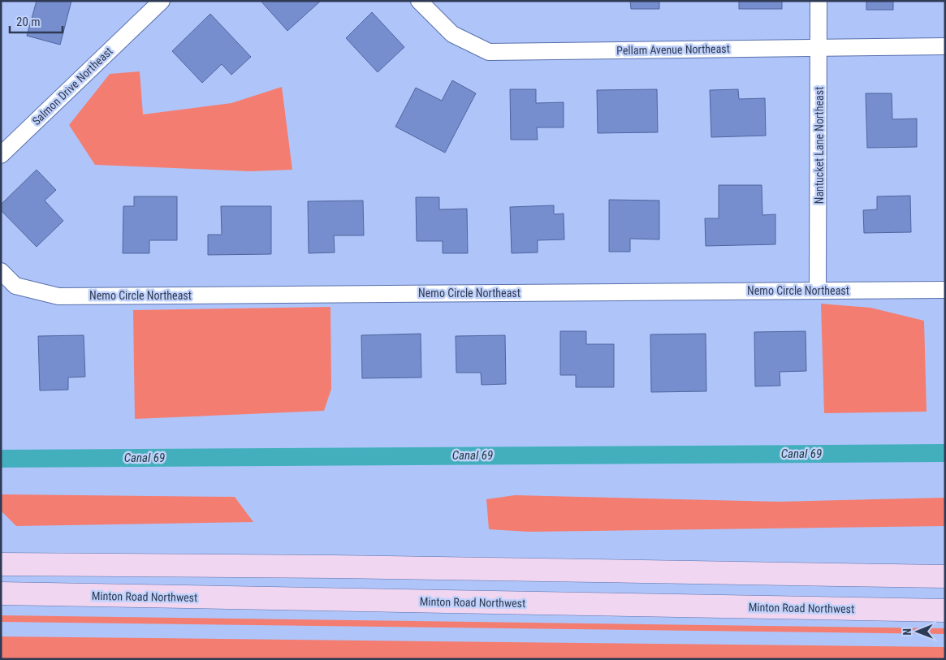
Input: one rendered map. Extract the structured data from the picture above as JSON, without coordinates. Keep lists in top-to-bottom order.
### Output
{
  "streets": {
    "main road": ["Minton Road Northwest"],
    "street": [
      "Pellam Avenue Northeast",
      "Salmon Drive Northeast",
      "Nantucket Lane Northeast",
      "Nemo Circle Northeast"
    ]
  },
  "crossings": [
    ["Pellam Avenue Northeast", "Nantucket Lane Northeast"],
    ["Nantucket Lane Northeast", "Nemo Circle Northeast"]
  ],
  "water": ["Canal 69"],
  "scale_bar": "20 m",
  "north": "left"
}
